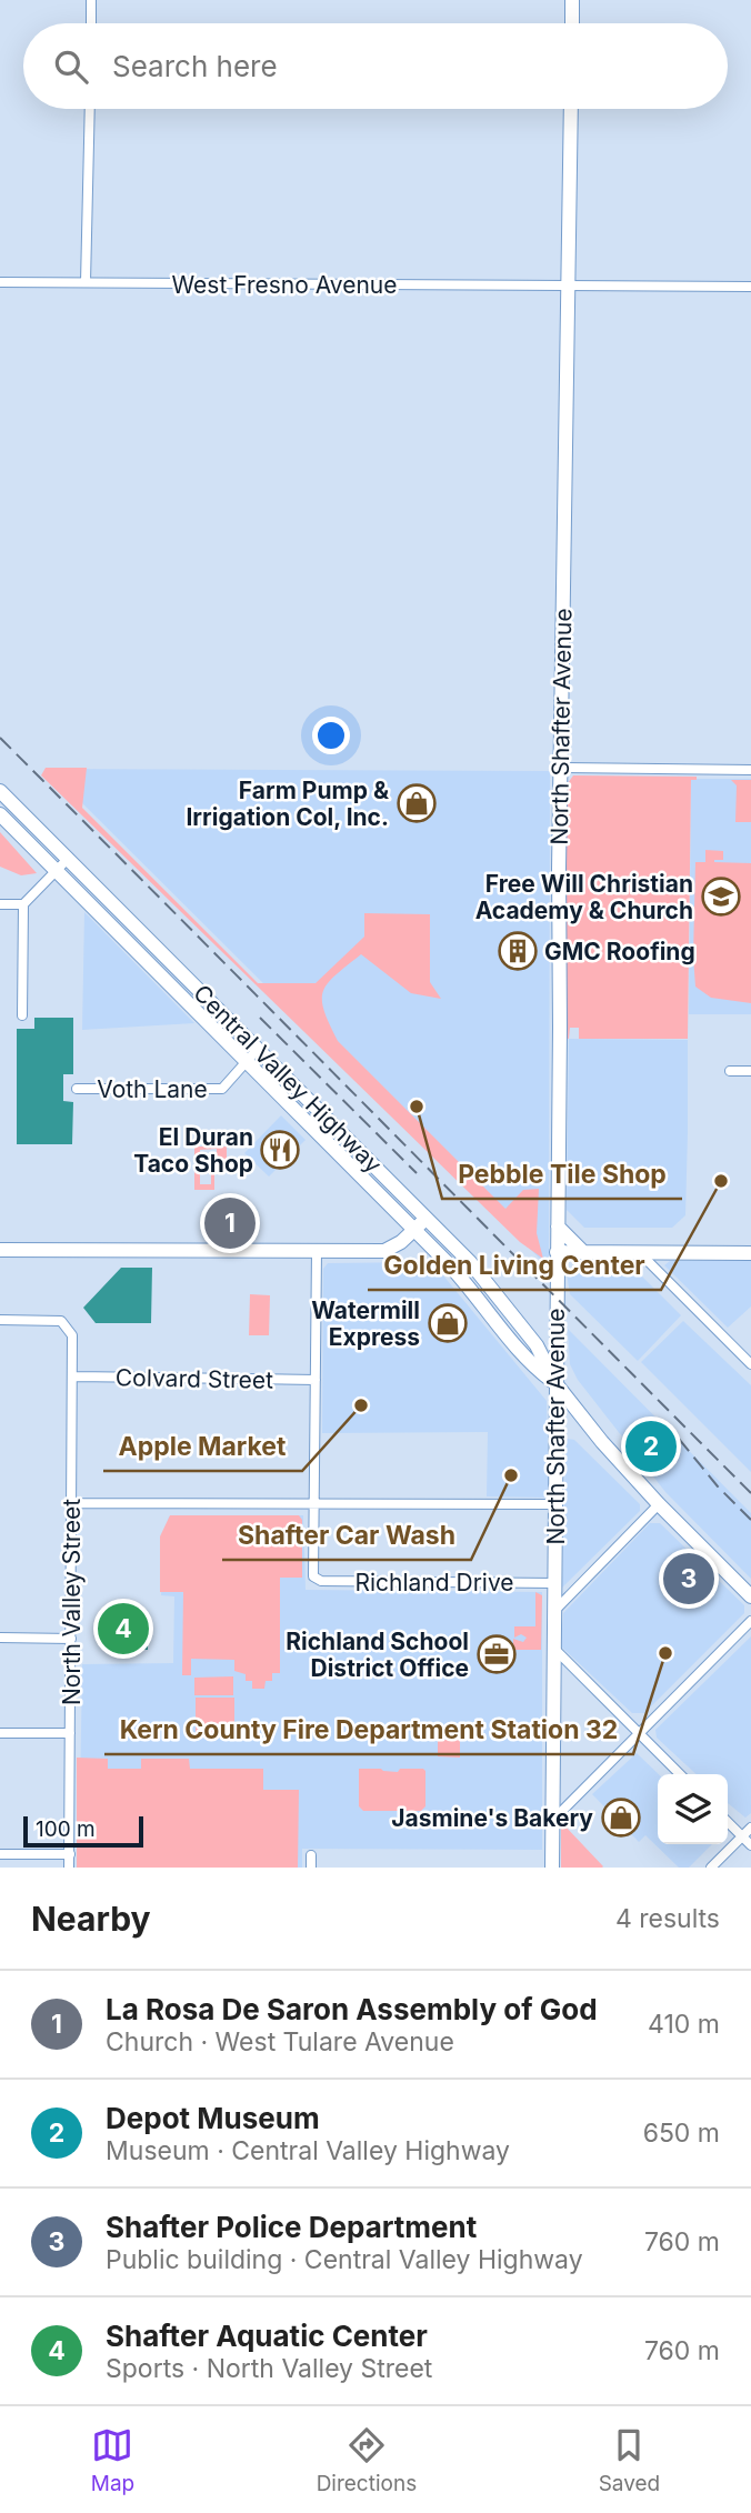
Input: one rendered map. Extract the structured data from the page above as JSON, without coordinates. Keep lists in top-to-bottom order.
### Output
{
  "streets": {
    "main road": ["North Shafter Avenue", "Central Valley Highway"],
    "street": [
      "West Fresno Avenue",
      "Voth Lane",
      "Colvard Street",
      "Richland Drive",
      "North Valley Street"
    ]
  },
  "crossings": [
    ["West Fresno Avenue", "North Shafter Avenue"],
    ["North Shafter Avenue", "Central Valley Highway"],
    ["North Shafter Avenue", "Richland Drive"],
    ["Central Valley Highway", "Voth Lane"],
    ["Colvard Street", "North Valley Street"]
  ],
  "places": {
    "shop": ["Farm Pump & Irrigation Col, Inc.", "Watermill Express", "Jasmine's Bakery"],
    "school or university": ["Free Will Christian Academy & Church"],
    "building": ["GMC Roofing"],
    "other": [
      "Pebble Tile Shop",
      "Golden Living Center",
      "Apple Market",
      "Shafter Car Wash",
      "Kern County Fire Department Station 32"
    ],
    "restaurant": ["El Duran Taco Shop"],
    "office": ["Richland School District Office"]
  },
  "scale_bar": "100 m",
  "page": {
    "search": "Search here",
    "pins": [
      "1",
      "2",
      "3",
      "4"
    ],
    "scale": "100 m",
    "heading": ["Nearby", "4 results"],
    "list": [
      {
        "mark": "1",
        "name": "La Rosa De Saron Assembly of God",
        "note": "Church · West Tulare Avenue",
        "value": "410 m"
      },
      {
        "mark": "2",
        "name": "Depot Museum",
        "note": "Museum · Central Valley Highway",
        "value": "650 m"
      },
      {
        "mark": "3",
        "name": "Shafter Police Department",
        "note": "Public building · Central Valley Highway",
        "value": "760 m"
      },
      {
        "mark": "4",
        "name": "Shafter Aquatic Center",
        "note": "Sports · North Valley Street",
        "value": "760 m"
      }
    ],
    "nav": ["Map", "Directions", "Saved"]
  }
}
